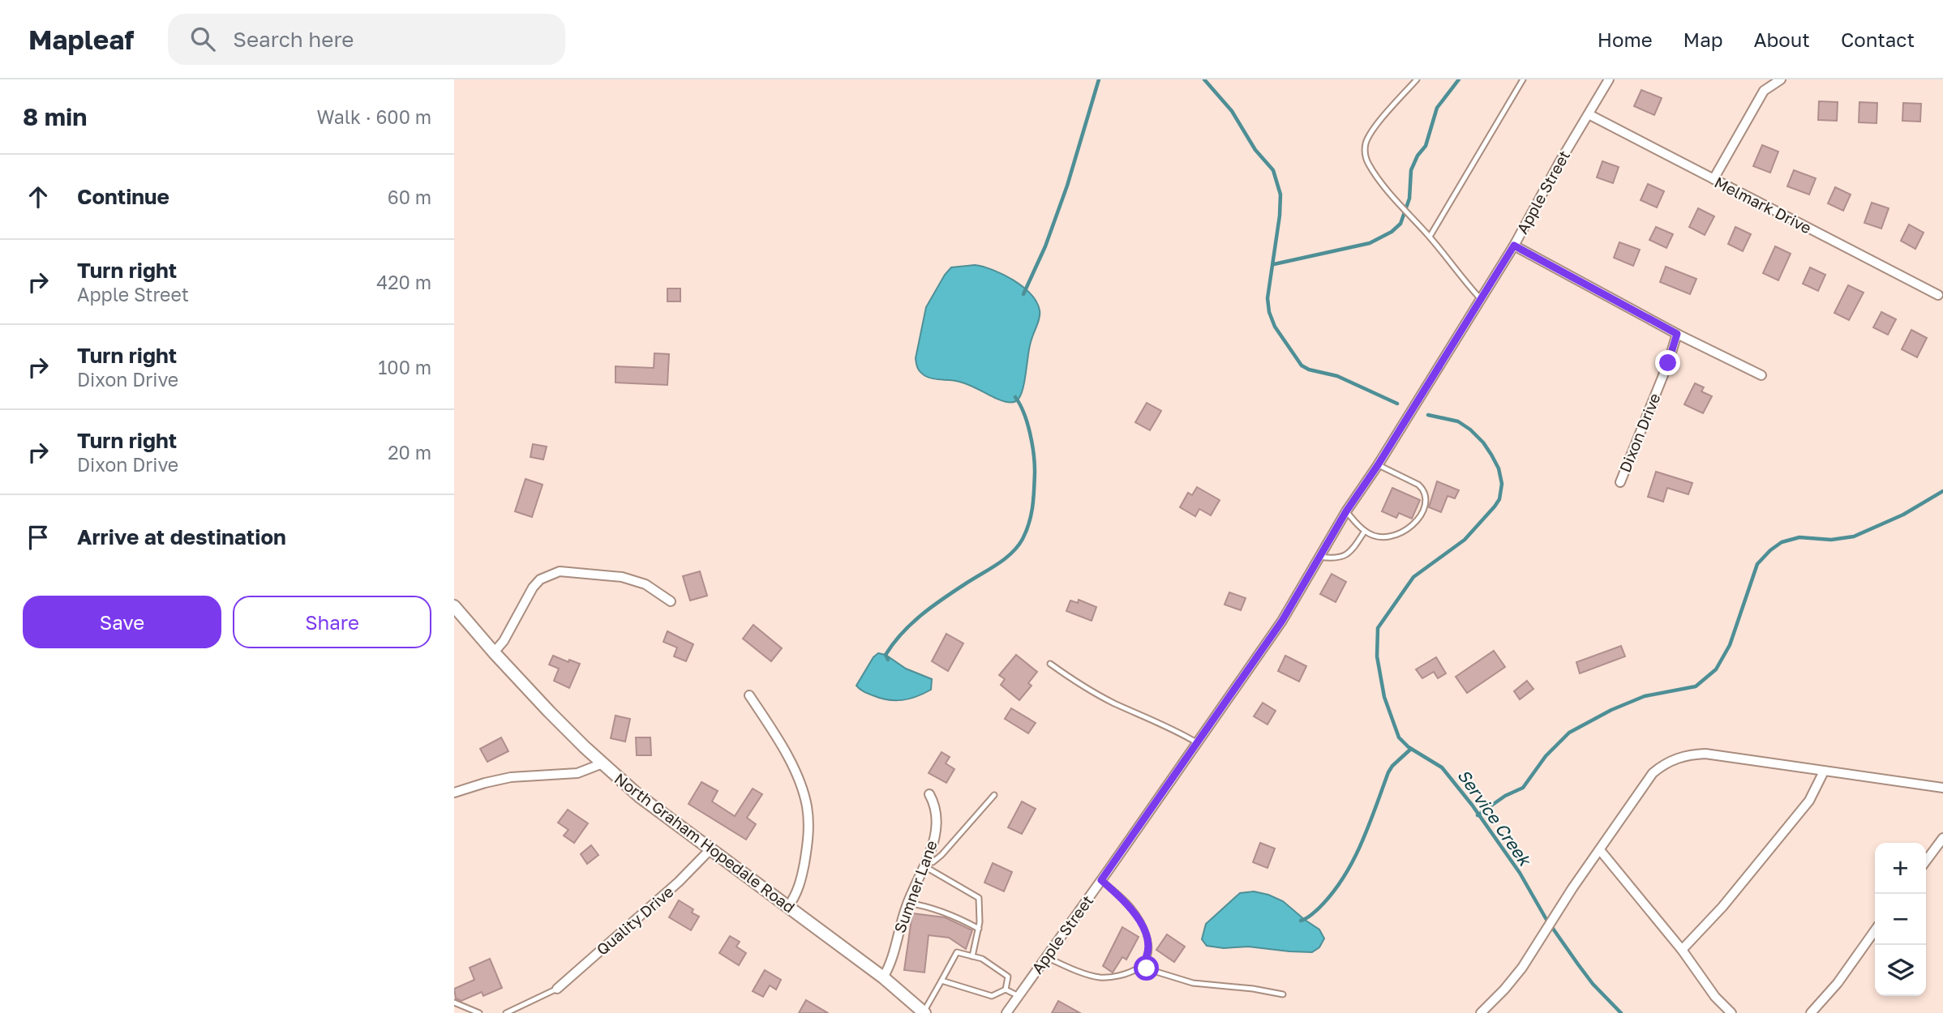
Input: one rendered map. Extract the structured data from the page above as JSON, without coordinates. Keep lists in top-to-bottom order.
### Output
{
  "streets": {
    "street": [
      "Apple Street",
      "Melmark Drive",
      "Dixon Drive",
      "North Graham Hopedale Road",
      "Sumner Lane",
      "Quality Drive"
    ]
  },
  "crossings": [
    ["Apple Street", "Melmark Drive"],
    ["North Graham Hopedale Road", "Sumner Lane"],
    ["North Graham Hopedale Road", "Quality Drive"]
  ],
  "water": ["Service Creek"],
  "page": {
    "header": "Mapleaf",
    "search": "Search here",
    "nav": [
      "Home",
      "Map",
      "About",
      "Contact"
    ],
    "heading": ["8 min", "Walk · 600 m"],
    "list": [
      ["Continue", "60 m"],
      ["Turn right", "Apple Street", "420 m"],
      ["Turn right", "Dixon Drive", "100 m"],
      ["Turn right", "Dixon Drive", "20 m"],
      "Arrive at destination"
    ],
    "buttons": ["Save", "Share"],
    "map_buttons": ["+", "−"]
  }
}
